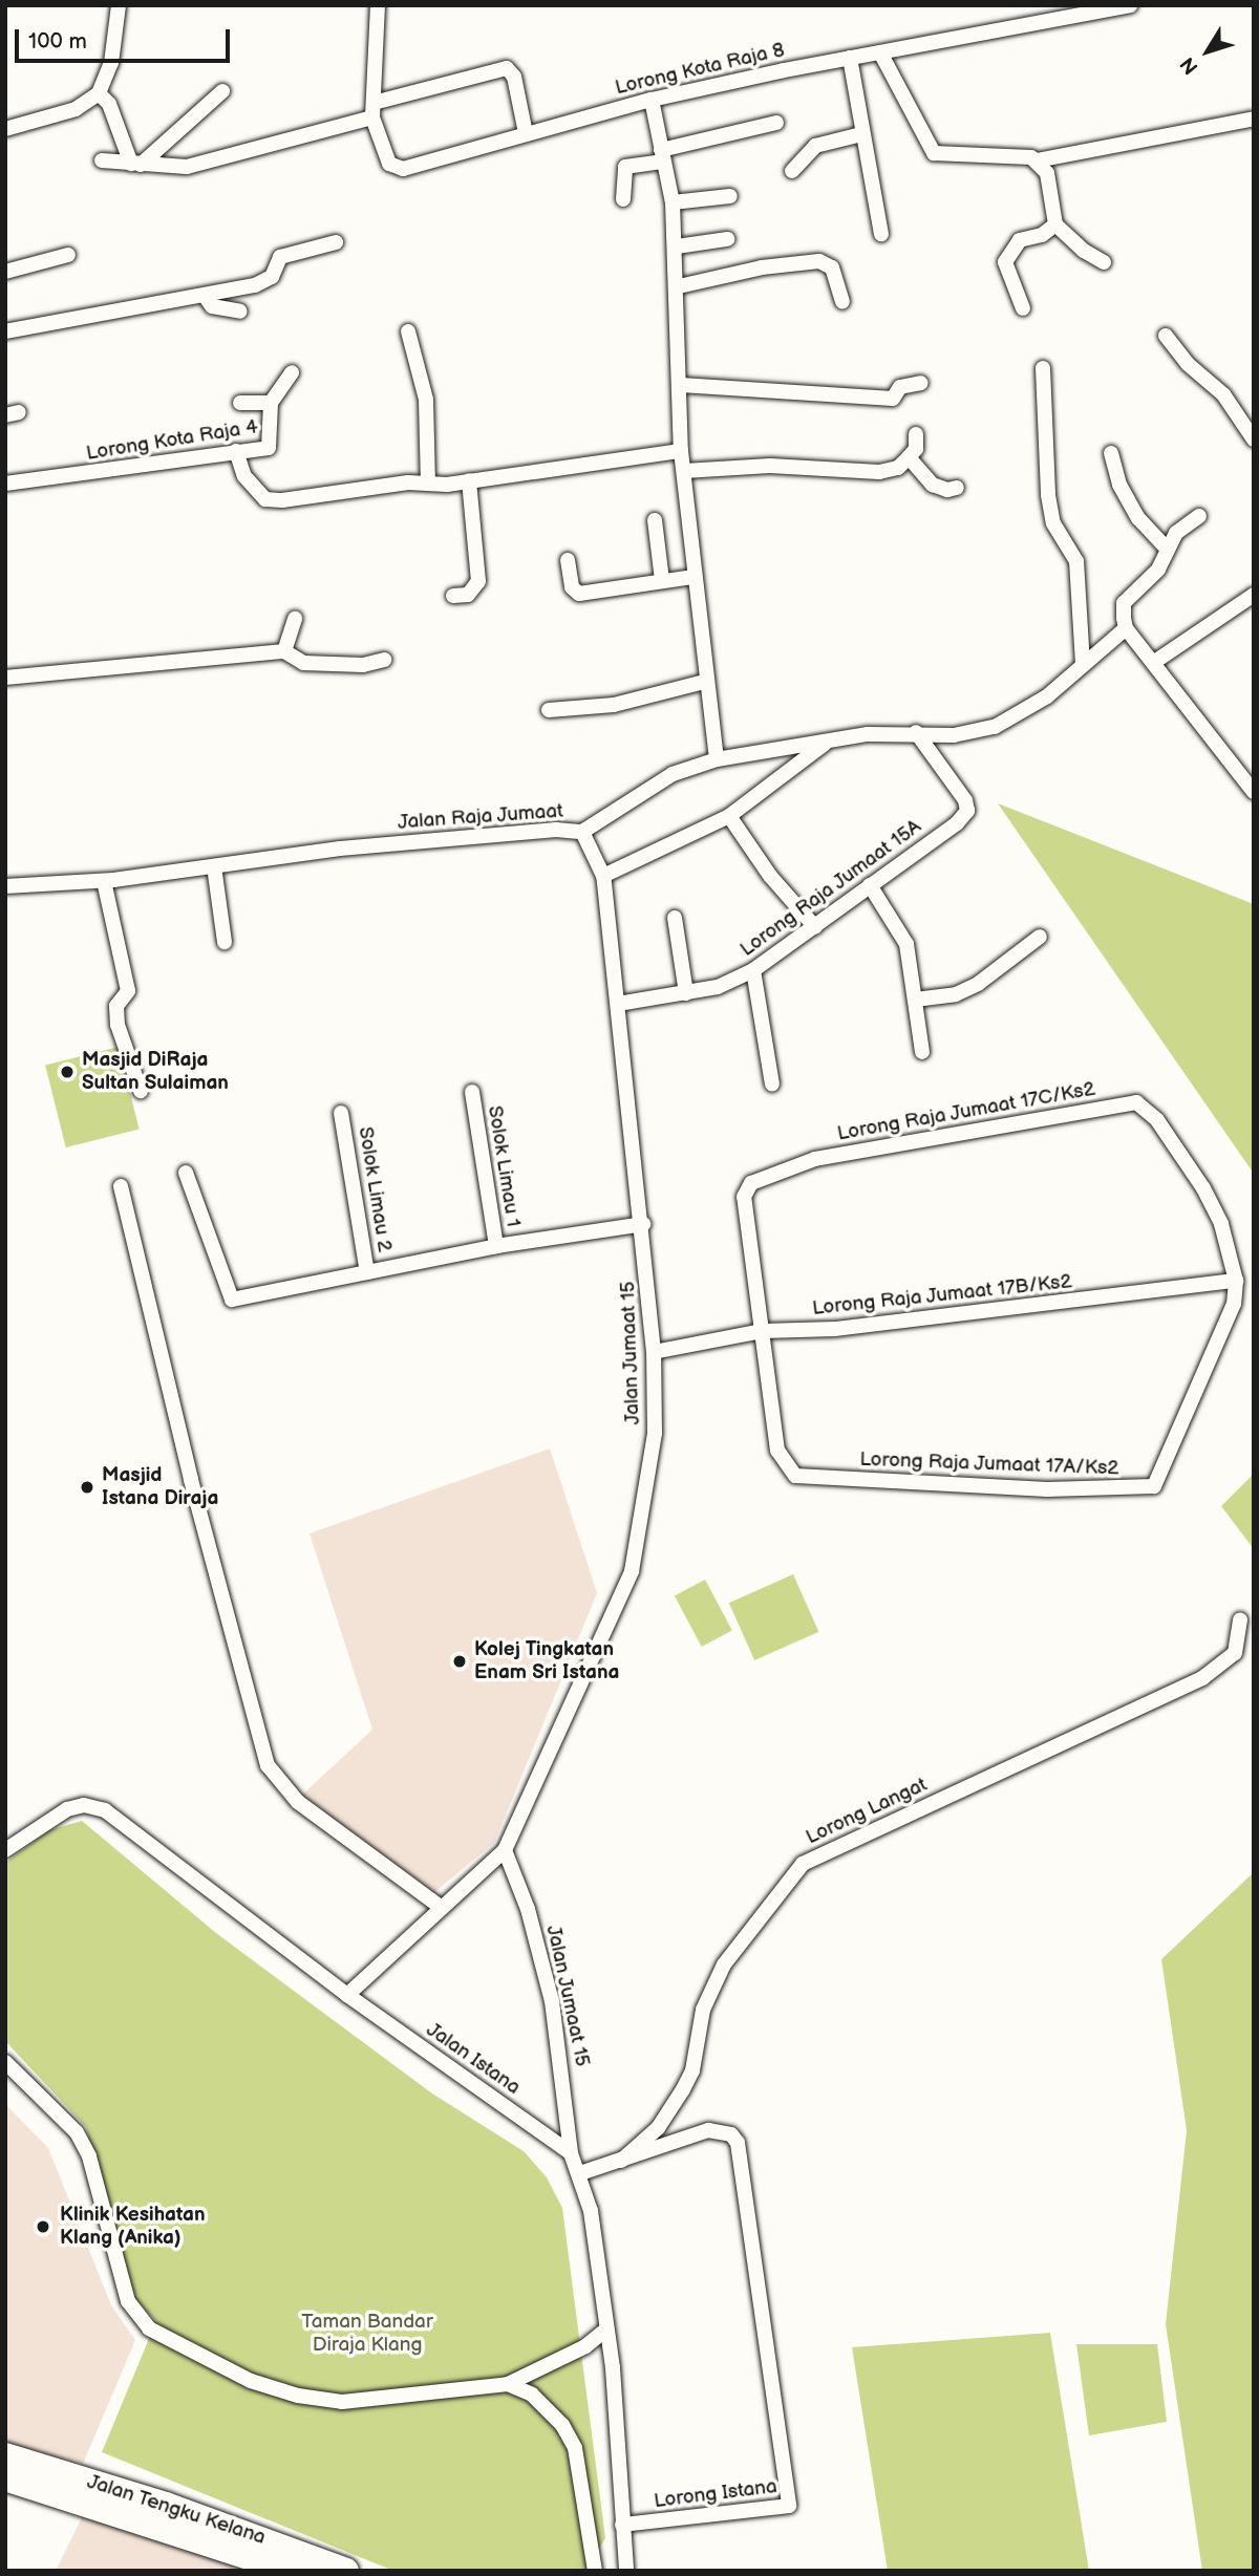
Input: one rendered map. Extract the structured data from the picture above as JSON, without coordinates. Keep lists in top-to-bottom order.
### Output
{
  "streets": {
    "highway": ["Jalan Tengku Kelana"],
    "street": [
      "Lorong Kota Raja 8",
      "Lorong Kota Raja 4",
      "Jalan Raja Jumaat",
      "Lorong Raja Jumaat 15A",
      "Lorong Raja Jumaat 17C/Ks2",
      "Solok Limau 1",
      "Solok Limau 2",
      "Lorong Raja Jumaat 17B/Ks2",
      "Jalan Jumaat 15",
      "Lorong Raja Jumaat 17A/Ks2",
      "Lorong Langat",
      "Jalan Istana",
      "Lorong Istana"
    ]
  },
  "crossings": [
    ["Jalan Raja Jumaat", "Lorong Raja Jumaat 15A"],
    ["Jalan Raja Jumaat", "Jalan Jumaat 15"],
    ["Lorong Raja Jumaat 15A", "Jalan Jumaat 15"],
    ["Lorong Raja Jumaat 17C/Ks2", "Lorong Raja Jumaat 17B/Ks2"],
    ["Lorong Raja Jumaat 17C/Ks2", "Lorong Raja Jumaat 17A/Ks2"],
    ["Lorong Raja Jumaat 17B/Ks2", "Jalan Jumaat 15"],
    ["Lorong Raja Jumaat 17B/Ks2", "Lorong Raja Jumaat 17A/Ks2"],
    ["Jalan Jumaat 15", "Jalan Istana"],
    ["Lorong Langat", "Jalan Istana"],
    ["Lorong Langat", "Lorong Istana"],
    ["Jalan Istana", "Lorong Istana"]
  ],
  "parks": ["Taman Bandar Diraja Klang"],
  "places": [
    "Masjid DiRaja Sultan Sulaiman",
    "Masjid Istana Diraja",
    "Kolej Tingkatan Enam Sri Istana",
    "Klinik Kesihatan Klang (Anika)"
  ],
  "scale_bar": "100 m",
  "north": "bottom left"
}
